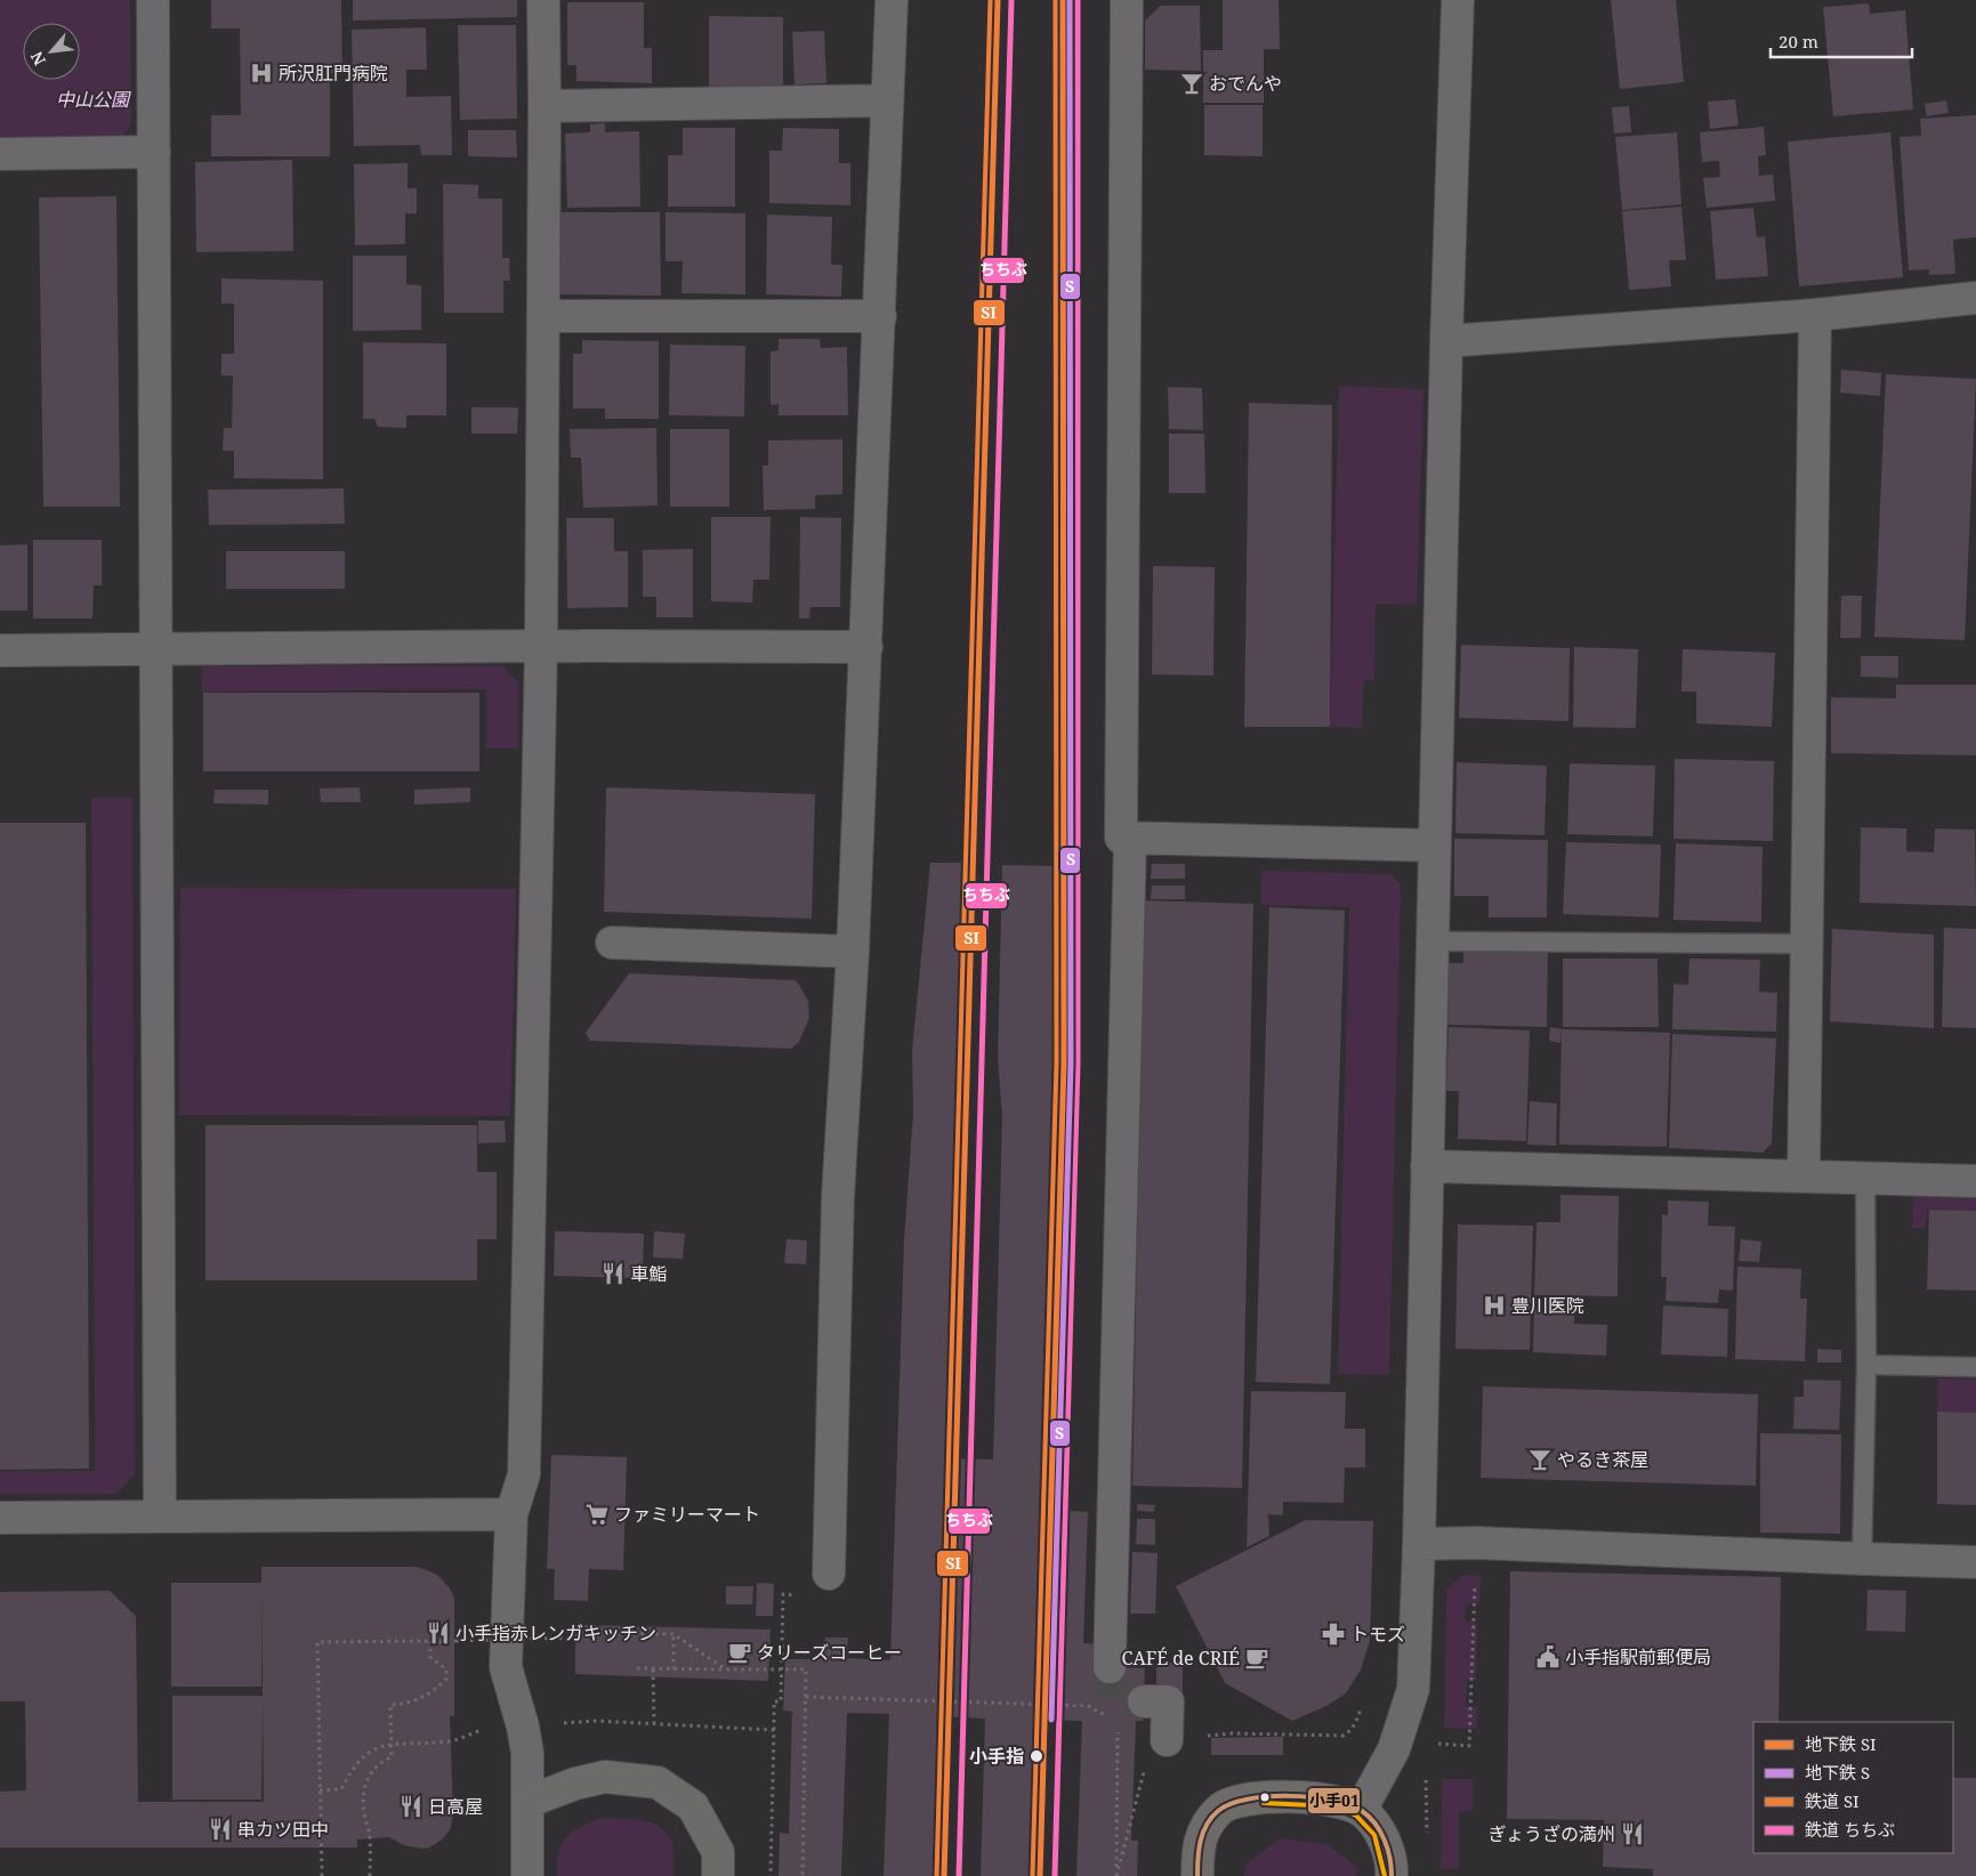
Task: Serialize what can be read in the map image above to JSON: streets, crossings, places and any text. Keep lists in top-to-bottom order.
{
  "parks": ["中山公園"],
  "places": {
    "hospital": ["所沢肛門病院", "豊川医院"],
    "bar": ["おでんや", "やるき茶屋"],
    "restaurant": [
      "車鮨",
      "小手指赤レンガキッチン",
      "日高屋",
      "串カツ田中",
      "ぎょうざの満州"
    ],
    "supermarket": ["ファミリーマート"],
    "pharmacy": ["トモズ"],
    "cafe": ["タリーズコーヒー", "CAFÉ de CRIÉ"],
    "public building": ["小手指駅前郵便局"],
    "other": ["小手指"]
  },
  "lines": [
    "metro line SI",
    "metro line S",
    "rail line SI",
    "rail line ちちぶ",
    "transit line 小手01"
  ],
  "legend": [
    "地下鉄 SI",
    "地下鉄 S",
    "鉄道 SI",
    "鉄道 ちちぶ"
  ],
  "scale_bar": "20 m",
  "north": "bottom left"
}
